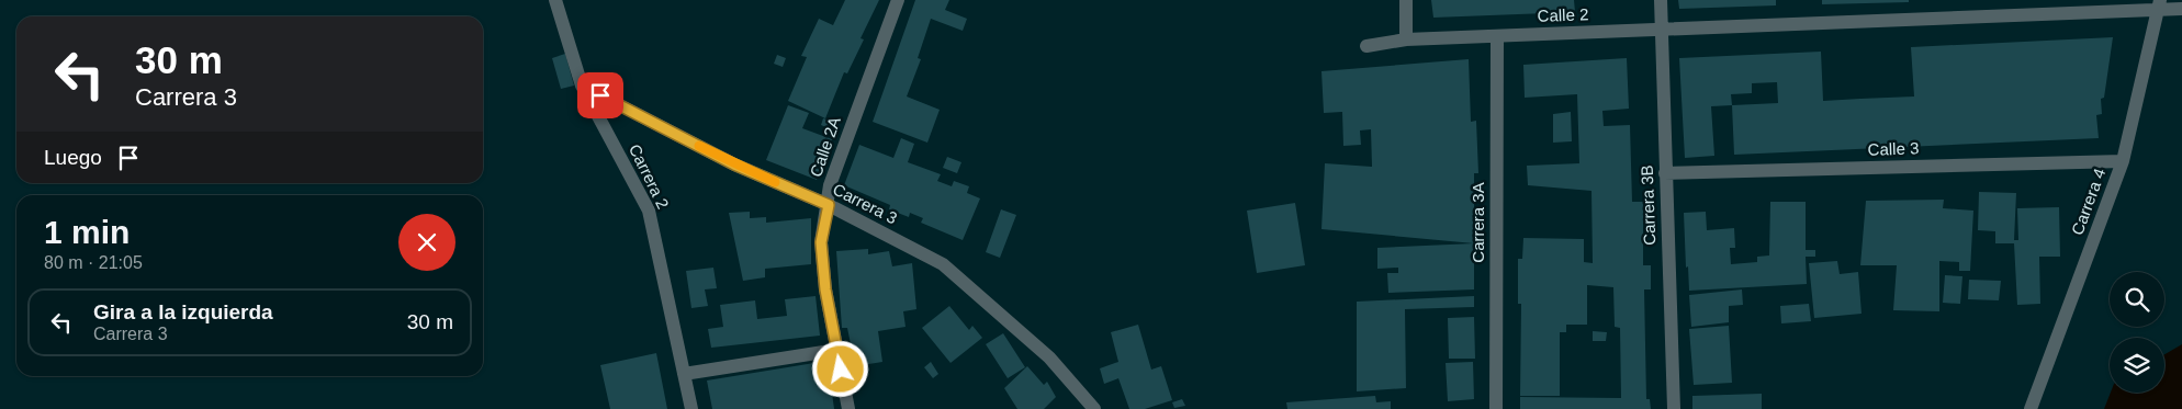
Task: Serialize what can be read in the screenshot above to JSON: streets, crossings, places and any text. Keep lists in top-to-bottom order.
{
  "streets": {
    "street": [
      "Calle 2",
      "Calle 2A",
      "Calle 3",
      "Carrera 2",
      "Carrera 4",
      "Carrera 3",
      "Carrera 3B",
      "Carrera 3A"
    ]
  },
  "crossings": [
    ["Calle 2", "Carrera 4"],
    ["Calle 2", "Carrera 3B"],
    ["Calle 2", "Carrera 3A"],
    ["Calle 2A", "Carrera 3"],
    ["Calle 3", "Carrera 4"],
    ["Calle 3", "Carrera 3B"],
    ["Carrera 2", "Carrera 3"]
  ],
  "page": {
    "turn": ["30 m", "Carrera 3"],
    "then": "Luego",
    "heading": ["1 min", "80 m · 21:05"],
    "list": [
      {
        "name": "Gira a la izquierda",
        "note": "Carrera 3",
        "value": "30 m"
      }
    ]
  }
}
